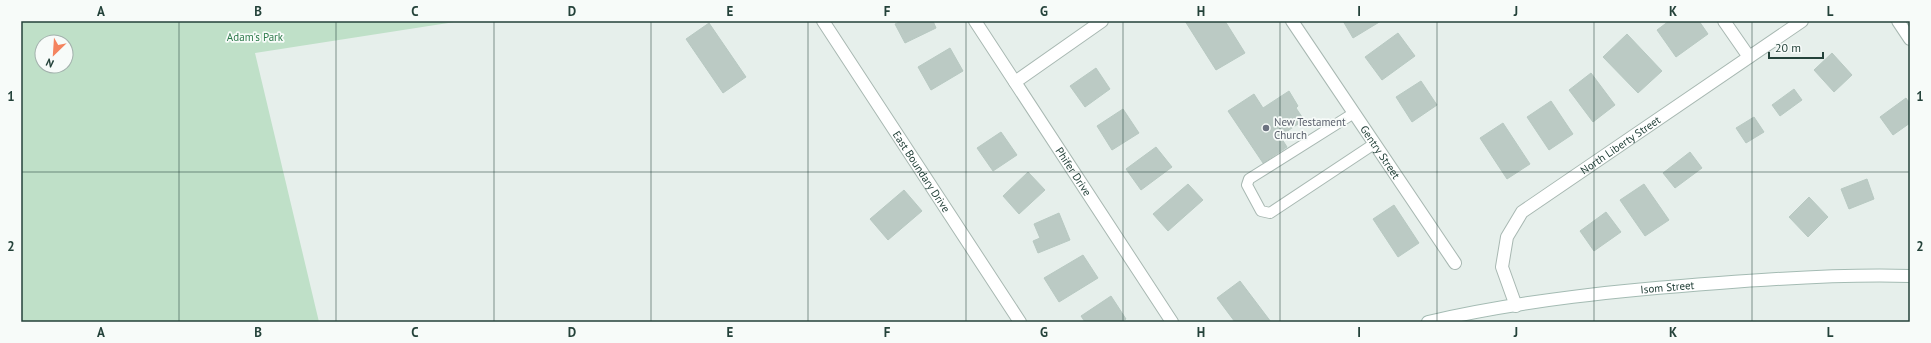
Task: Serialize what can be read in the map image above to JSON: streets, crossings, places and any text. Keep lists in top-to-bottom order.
{
  "streets": {
    "street": [
      "North Liberty Street",
      "Gentry Street",
      "East Boundary Drive",
      "Phifer Drive",
      "Isom Street"
    ]
  },
  "crossings": [
    ["North Liberty Street", "Isom Street"]
  ],
  "parks": ["Adam's Park"],
  "places": ["New Testament Church"],
  "scale_bar": "20 m",
  "north": "bottom left",
  "grid": {
    "columns": [
      "A",
      "B",
      "C",
      "D",
      "E",
      "F",
      "G",
      "H",
      "I",
      "J",
      "K",
      "L"
    ],
    "rows": ["1", "2"]
  }
}
